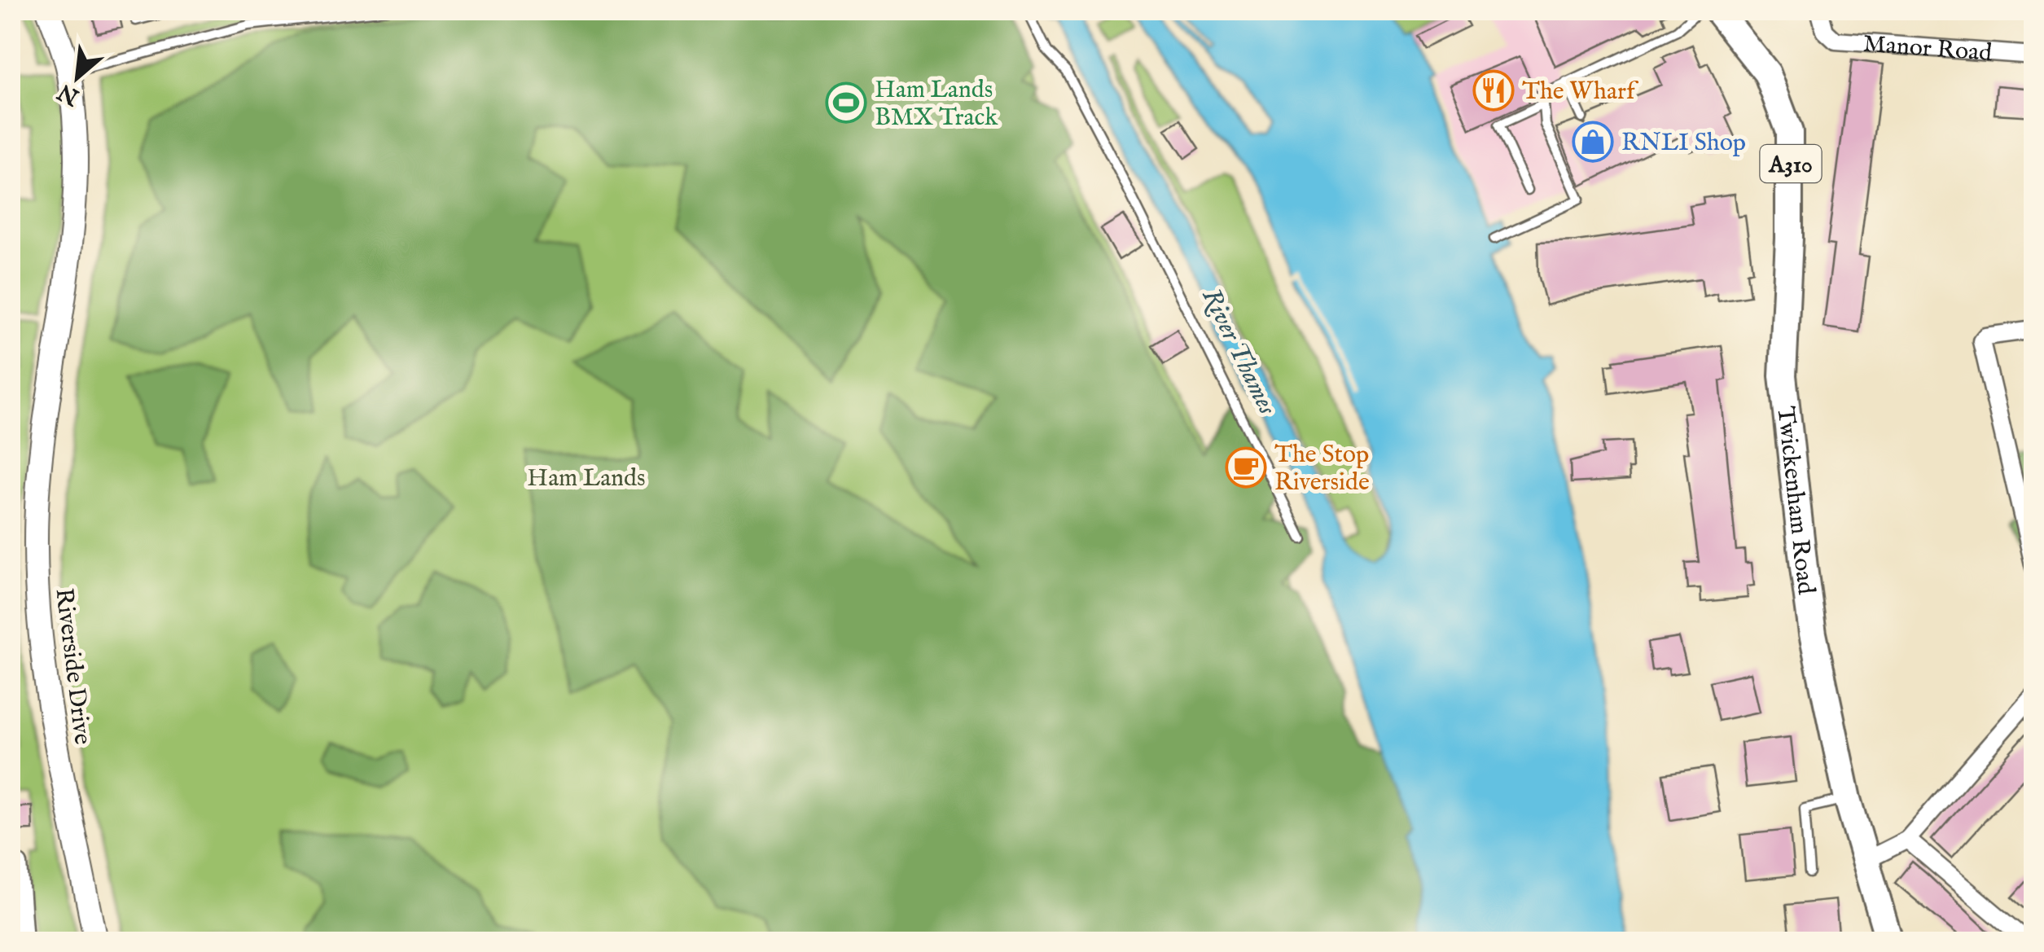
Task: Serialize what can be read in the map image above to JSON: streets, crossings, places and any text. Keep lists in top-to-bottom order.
{
  "streets": {
    "main road": ["A310", "Twickenham Road"],
    "street": ["Manor Road", "Riverside Drive"]
  },
  "water": ["River Thames"],
  "parks": ["Ham Lands"],
  "places": {
    "restaurant": ["The Wharf"],
    "sports": ["Ham Lands BMX Track"],
    "shop": ["RNLI Shop"],
    "cafe": ["The Stop Riverside"]
  },
  "north": "bottom left"
}
